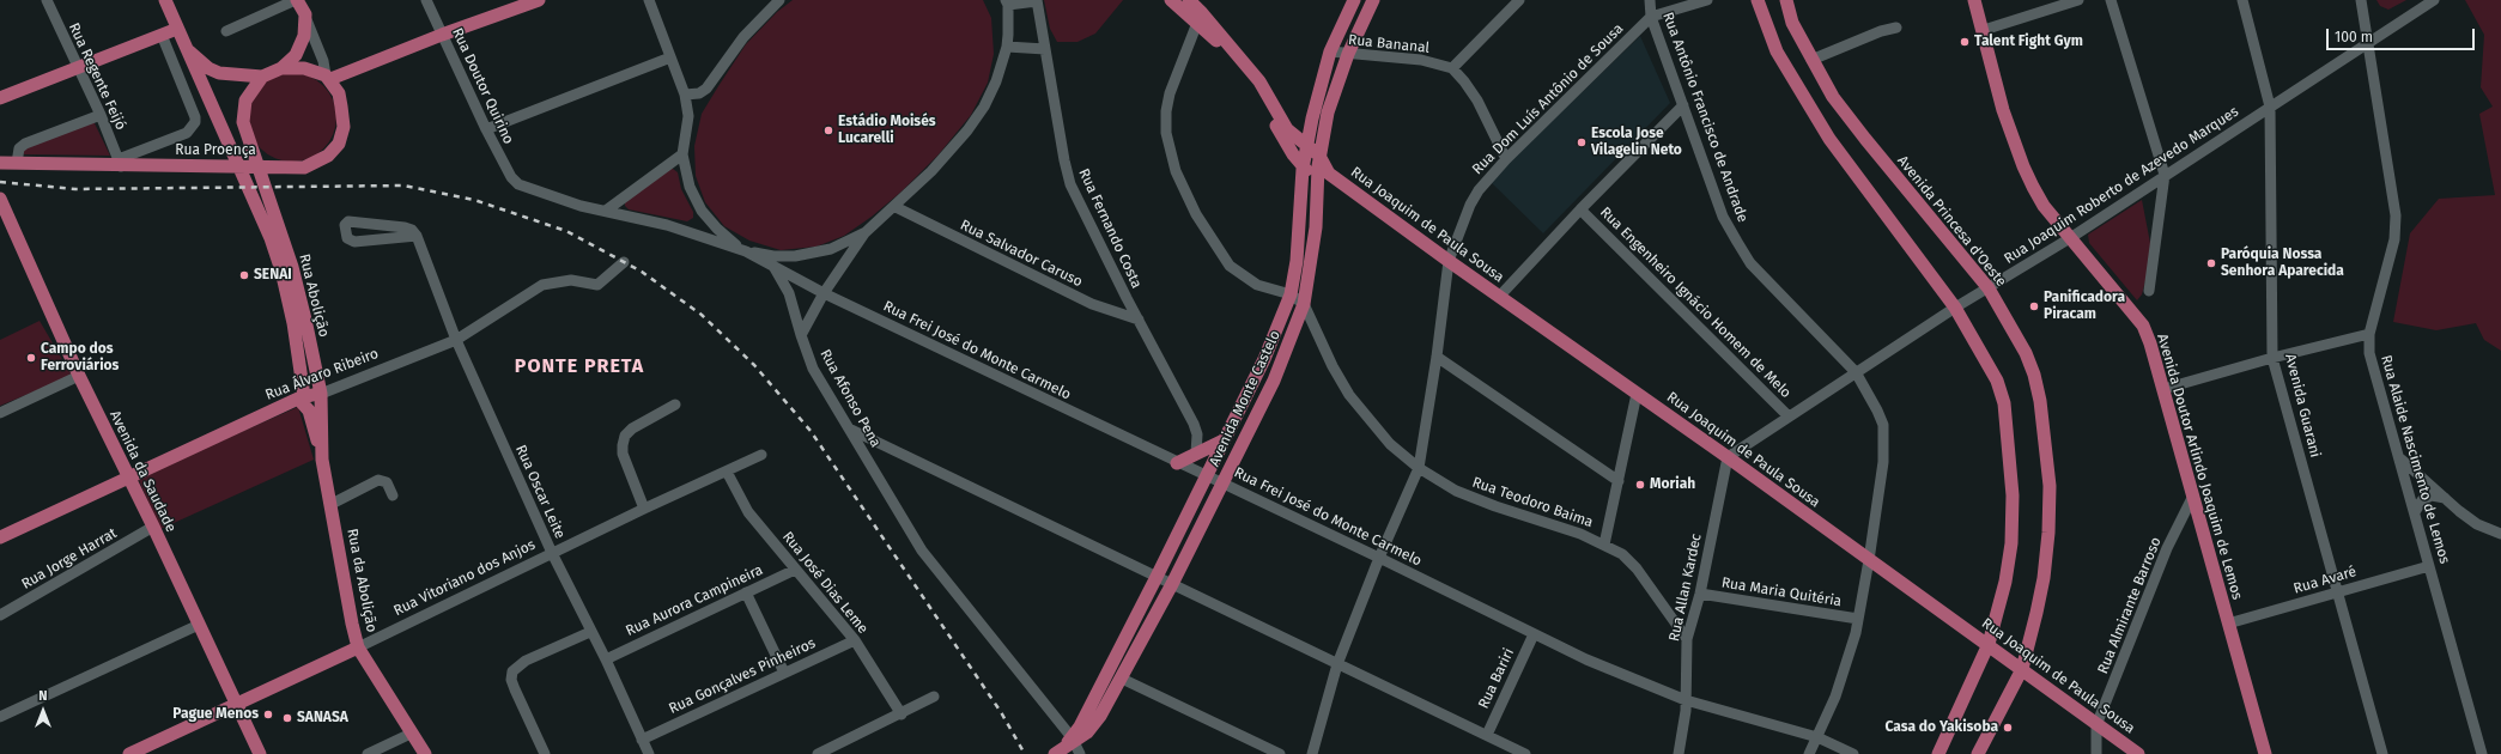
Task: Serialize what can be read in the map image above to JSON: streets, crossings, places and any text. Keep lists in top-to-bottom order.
{
  "streets": {
    "main road": [
      "Rua Proença",
      "Avenida Princesa d'Oeste",
      "Rua Joaquim de Paula Sousa",
      "Rua Abolição",
      "Rua Álvaro Ribeiro",
      "Avenida Monte Castelo",
      "Avenida Doutor Arlindo Joaquim de Lemos",
      "Avenida da Saudade",
      "Rua Vitoriano dos Anjos",
      "Rua da Abolição"
    ],
    "street": [
      "Rua Bananal",
      "Rua Regente Feijó",
      "Rua Doutor Quirino",
      "Rua Dom Luís Antônio de Sousa",
      "Rua Antônio Francisco de Andrade",
      "Rua Joaquim Roberto de Azevedo Marques",
      "Rua Fernando Costa",
      "Rua Salvador Caruso",
      "Rua Engenheiro Ignácio Homem de Melo",
      "Rua Frei José do Monte Carmelo",
      "Rua Afonso Pena",
      "Avenida Guarani",
      "Rua Alaide Nascimento de Lemos",
      "Rua Oscar Leite",
      "Rua Teodoro Baima",
      "Rua Jorge Harrat",
      "Rua Avaré",
      "Rua José Dias Leme",
      "Rua Allan Kardec",
      "Rua Maria Quitéria",
      "Rua Aurora Campineira",
      "Rua Almirante Barroso",
      "Rua Gonçalves Pinheiros",
      "Rua Bariri"
    ]
  },
  "crossings": [
    ["Rua Bananal", "Avenida Monte Castelo"],
    ["Rua Regente Feijó", "Rua Proença"],
    ["Rua Dom Luís Antônio de Sousa", "Rua Antônio Francisco de Andrade"],
    ["Rua Dom Luís Antônio de Sousa", "Rua Joaquim de Paula Sousa"],
    ["Rua Dom Luís Antônio de Sousa", "Rua Frei José do Monte Carmelo"],
    ["Rua Dom Luís Antônio de Sousa", "Rua Teodoro Baima"],
    ["Rua Antônio Francisco de Andrade", "Rua Joaquim Roberto de Azevedo Marques"],
    ["Rua Antônio Francisco de Andrade", "Rua Joaquim de Paula Sousa"],
    ["Rua Antônio Francisco de Andrade", "Rua Frei José do Monte Carmelo"],
    ["Rua Antônio Francisco de Andrade", "Rua Maria Quitéria"],
    ["Rua Joaquim Roberto de Azevedo Marques", "Avenida Princesa d'Oeste"],
    ["Rua Joaquim Roberto de Azevedo Marques", "Rua Joaquim de Paula Sousa"],
    ["Rua Joaquim Roberto de Azevedo Marques", "Rua Engenheiro Ignácio Homem de Melo"],
    ["Rua Joaquim Roberto de Azevedo Marques", "Avenida Guarani"],
    ["Rua Joaquim Roberto de Azevedo Marques", "Rua Alaide Nascimento de Lemos"],
    ["Rua Joaquim Roberto de Azevedo Marques", "Avenida Doutor Arlindo Joaquim de Lemos"],
    ["Rua Joaquim Roberto de Azevedo Marques", "Rua Allan Kardec"],
    ["Avenida Princesa d'Oeste", "Rua Joaquim de Paula Sousa"],
    ["Rua Joaquim de Paula Sousa", "Avenida Monte Castelo"],
    ["Rua Joaquim de Paula Sousa", "Rua Allan Kardec"],
    ["Rua Joaquim de Paula Sousa", "Rua Almirante Barroso"],
    ["Rua Fernando Costa", "Rua Salvador Caruso"],
    ["Rua Abolição", "Rua Álvaro Ribeiro"],
    ["Rua Abolição", "Rua da Abolição"],
    ["Rua Frei José do Monte Carmelo", "Rua Afonso Pena"],
    ["Rua Frei José do Monte Carmelo", "Avenida Monte Castelo"],
    ["Rua Frei José do Monte Carmelo", "Rua Allan Kardec"],
    ["Rua Frei José do Monte Carmelo", "Rua Bariri"],
    ["Rua Álvaro Ribeiro", "Avenida da Saudade"],
    ["Rua Álvaro Ribeiro", "Rua Oscar Leite"],
    ["Rua Álvaro Ribeiro", "Rua da Abolição"],
    ["Rua Afonso Pena", "Avenida Monte Castelo"],
    ["Avenida Monte Castelo", "Rua Teodoro Baima"],
    ["Avenida Guarani", "Rua Avaré"],
    ["Rua Alaide Nascimento de Lemos", "Rua Avaré"],
    ["Avenida Doutor Arlindo Joaquim de Lemos", "Rua Avaré"],
    ["Avenida Doutor Arlindo Joaquim de Lemos", "Rua Almirante Barroso"],
    ["Avenida da Saudade", "Rua Jorge Harrat"],
    ["Avenida da Saudade", "Rua Vitoriano dos Anjos"],
    ["Rua Oscar Leite", "Rua Vitoriano dos Anjos"],
    ["Rua Oscar Leite", "Rua Aurora Campineira"],
    ["Rua Oscar Leite", "Rua Gonçalves Pinheiros"],
    ["Rua Teodoro Baima", "Rua Allan Kardec"],
    ["Rua Vitoriano dos Anjos", "Rua da Abolição"],
    ["Rua Vitoriano dos Anjos", "Rua José Dias Leme"],
    ["Rua José Dias Leme", "Rua Aurora Campineira"],
    ["Rua José Dias Leme", "Rua Gonçalves Pinheiros"],
    ["Rua Allan Kardec", "Rua Maria Quitéria"]
  ],
  "districts": ["PONTE PRETA"],
  "places": [
    "Talent Fight Gym",
    "Estádio Moisés Lucarelli",
    "Escola Jose Vilagelin Neto",
    "Paróquia Nossa Senhora Aparecida",
    "SENAI",
    "Panificadora Piracam",
    "Campo dos Ferroviários",
    "Moriah",
    "Pague Menos",
    "SANASA",
    "Casa do Yakisoba"
  ],
  "scale_bar": "100 m",
  "north": "top"
}
